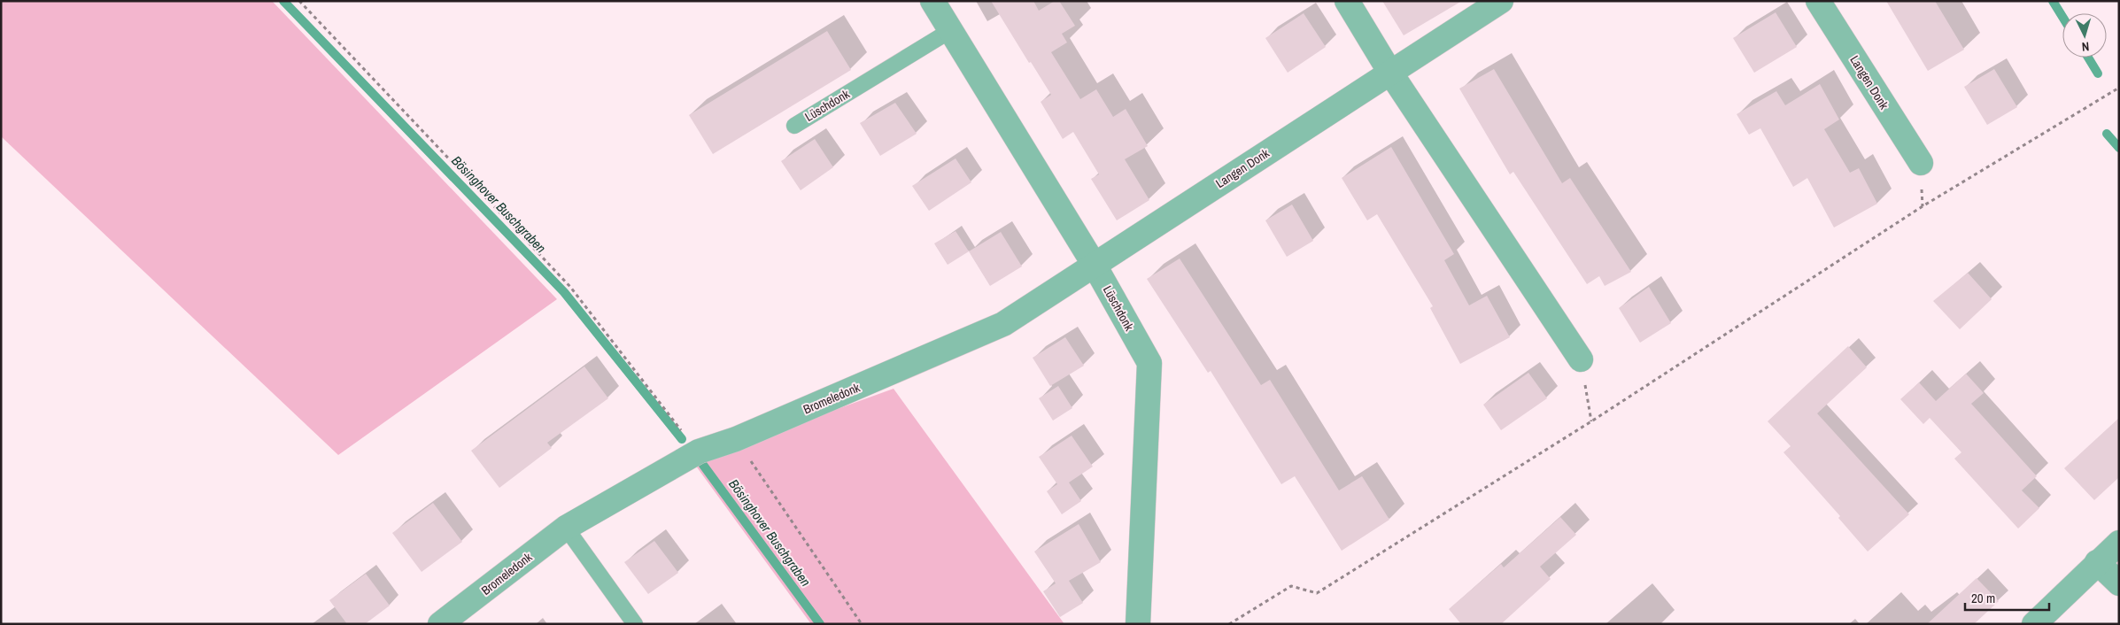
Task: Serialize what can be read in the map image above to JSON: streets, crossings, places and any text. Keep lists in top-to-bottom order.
{
  "streets": {
    "street": ["Langen Donk", "Lüschdonk", "Bromeledonk"]
  },
  "crossings": [
    ["Langen Donk", "Lüschdonk"],
    ["Langen Donk", "Bromeledonk"],
    ["Lüschdonk", "Bromeledonk"]
  ],
  "water": ["Bösinghover Buschgraben"],
  "scale_bar": "20 m",
  "north": "bottom"
}
